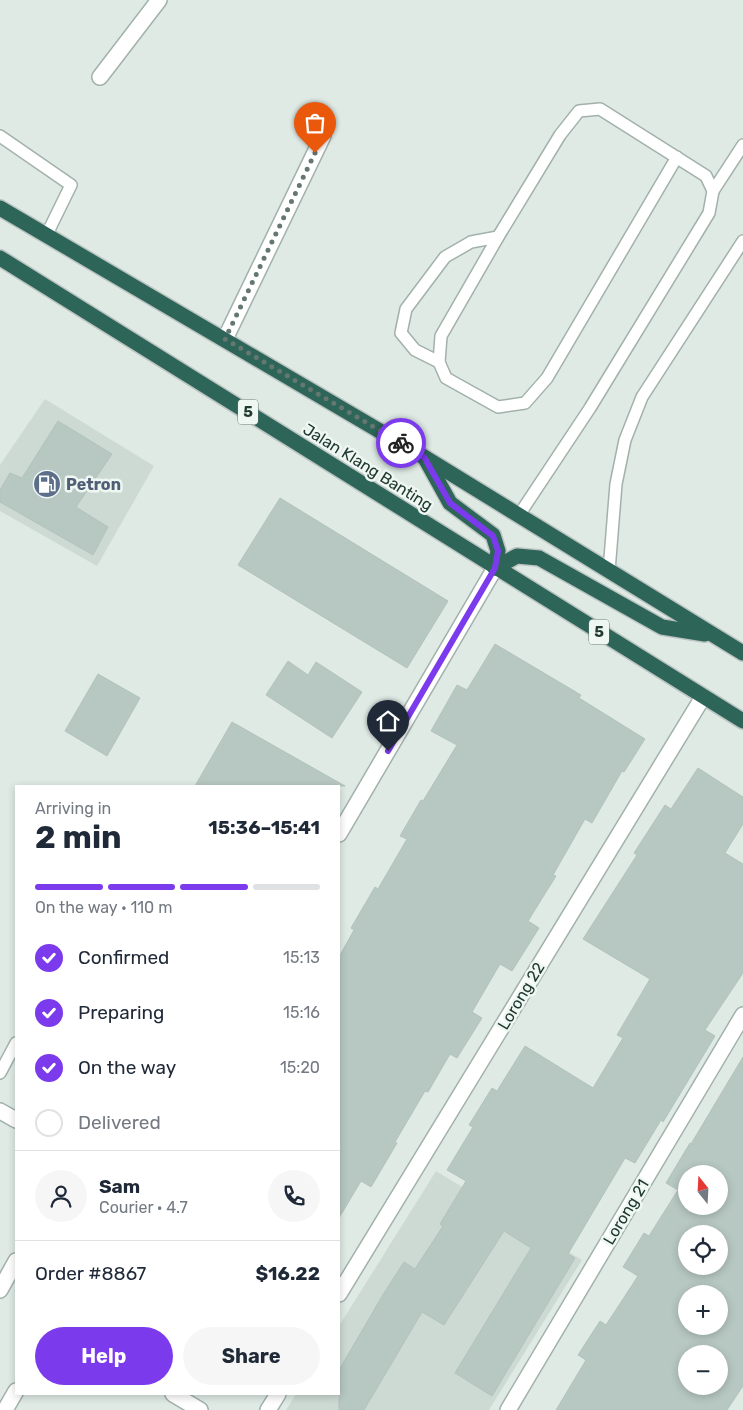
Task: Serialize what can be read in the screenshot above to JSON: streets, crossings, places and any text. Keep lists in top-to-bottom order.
{
  "streets": {
    "highway": ["5", "Jalan Klang Banting"],
    "street": ["Lorong 22", "Lorong 21"]
  },
  "crossings": [
    ["Jalan Klang Banting", "Lorong 22"]
  ],
  "places": {
    "fuel station": ["Petron"]
  },
  "north": "top",
  "page": {
    "heading": ["2 min", "Arriving in", "15:36–15:41"],
    "panel": [
      "Sam",
      "Courier · 4.7",
      "Order #8867",
      "$16.22"
    ],
    "bar": "On the way · 110 m",
    "list": [
      ["Confirmed", "15:13"],
      ["Preparing", "15:16"],
      ["On the way", "15:20"],
      "Delivered"
    ],
    "map_buttons": ["+", "−"],
    "buttons": ["Help", "Share"]
  }
}
